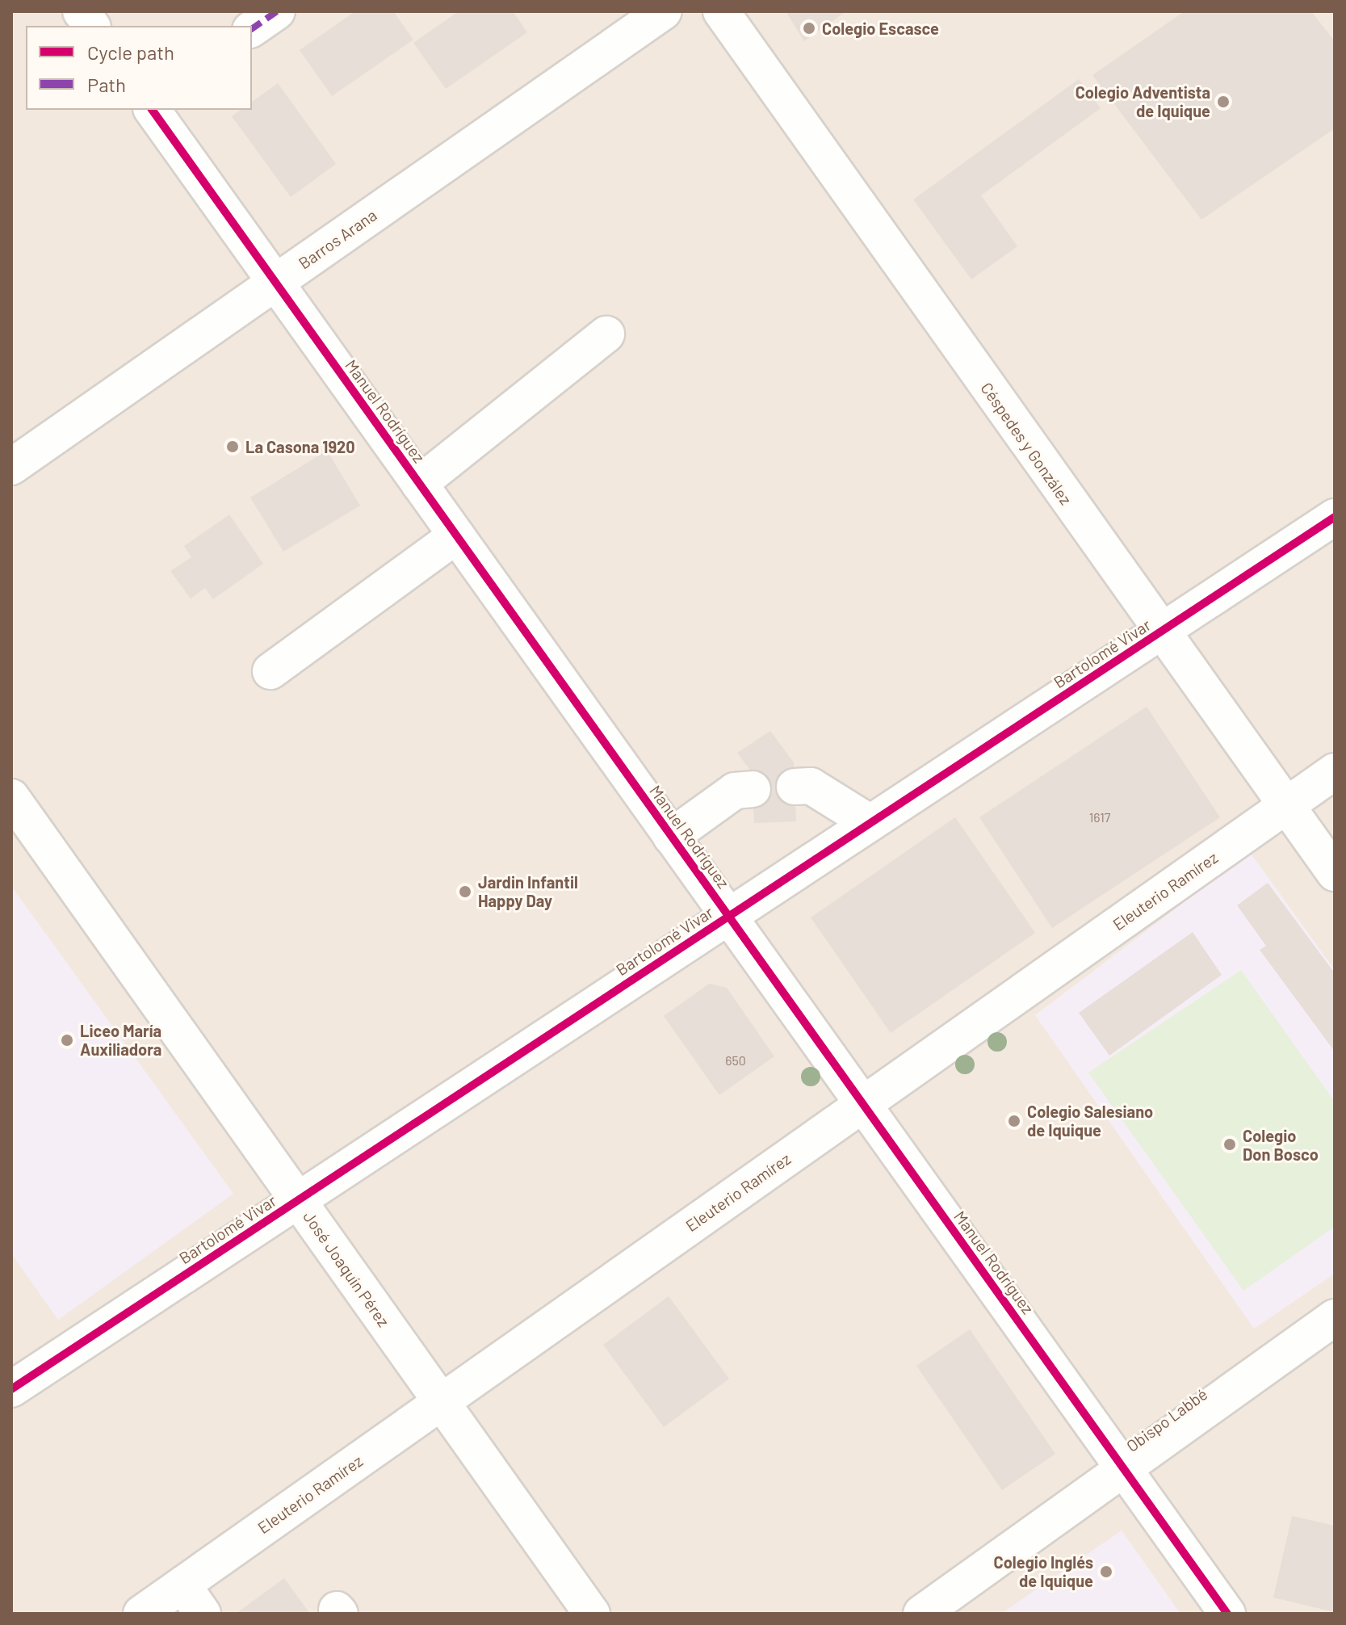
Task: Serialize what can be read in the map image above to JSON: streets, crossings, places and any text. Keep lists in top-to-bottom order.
{
  "streets": {
    "street": [
      "Barros Arana",
      "Manuel Rodríguez",
      "Céspedes y González",
      "Bartolomé Vivar",
      "Eleuterio Ramírez",
      "José Joaquín Pérez",
      "Obispo Labbé"
    ]
  },
  "crossings": [
    ["Barros Arana", "Manuel Rodríguez"],
    ["Manuel Rodríguez", "Bartolomé Vivar"],
    ["Manuel Rodríguez", "Eleuterio Ramírez"],
    ["Manuel Rodríguez", "Obispo Labbé"],
    ["Céspedes y González", "Bartolomé Vivar"],
    ["Céspedes y González", "Eleuterio Ramírez"],
    ["Bartolomé Vivar", "José Joaquín Pérez"],
    ["Eleuterio Ramírez", "José Joaquín Pérez"]
  ],
  "places": [
    "Colegio Escasce",
    "Colegio Adventista de Iquique",
    "La Casona 1920",
    "Jardin Infantil Happy Day",
    "Liceo María Auxiliadora",
    "Colegio Salesiano de Iquique",
    "Colegio Don Bosco",
    "Colegio Inglés de Iquique"
  ],
  "house_numbers": ["1617", "650"],
  "legend": ["Cycle path", "Path"]
}
